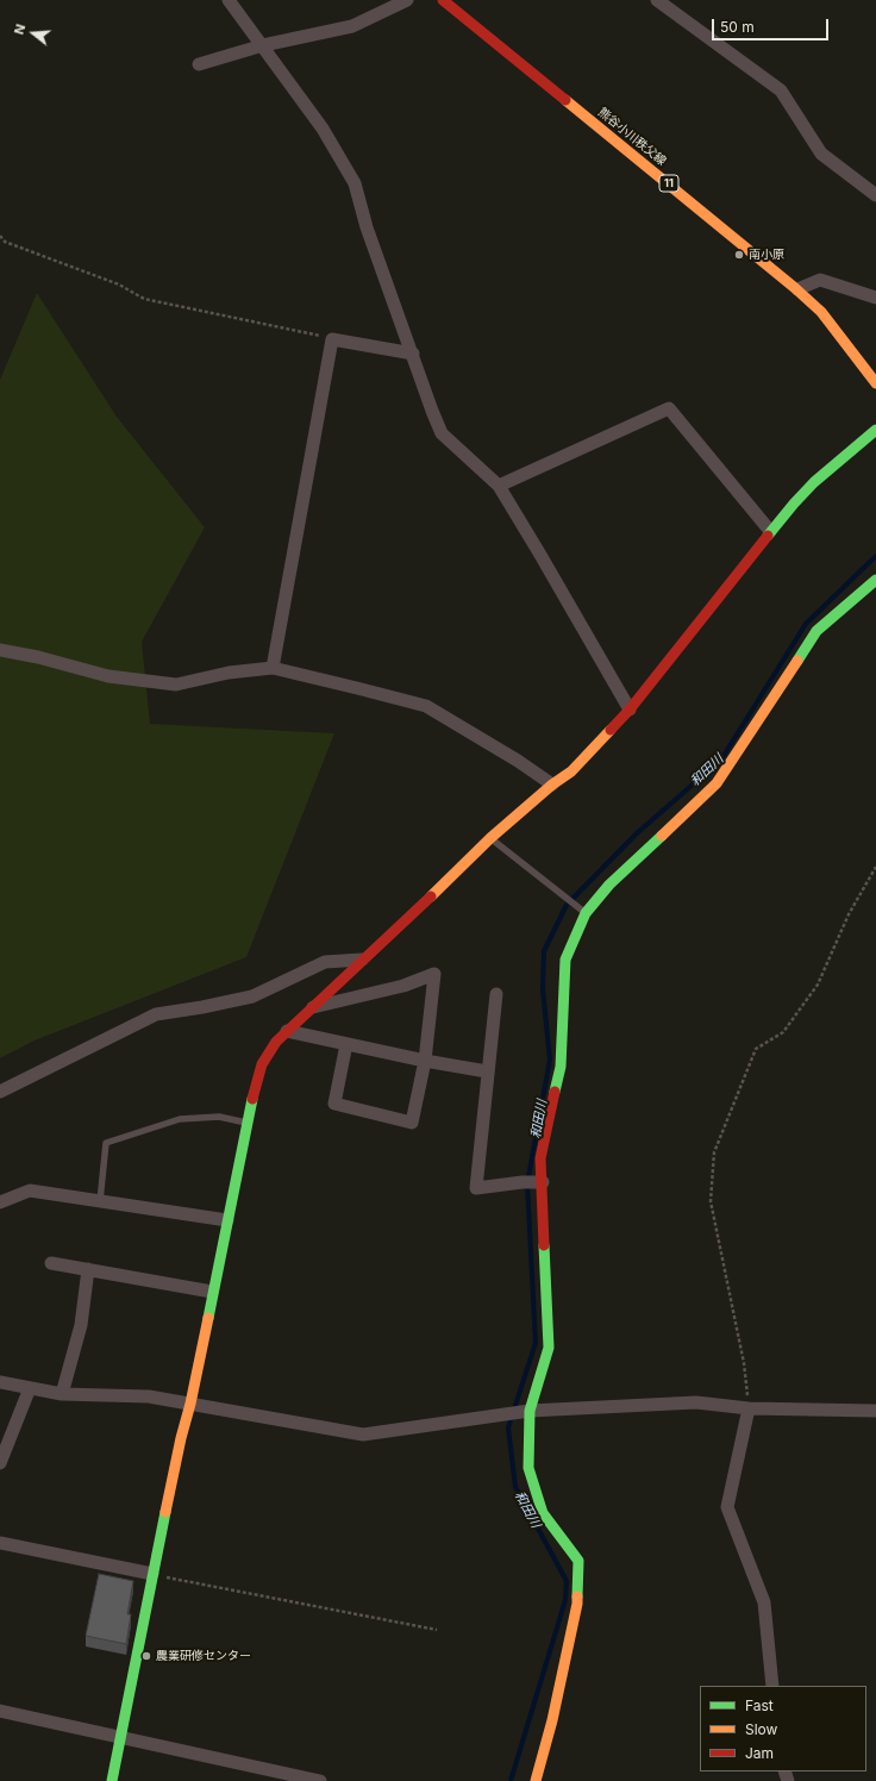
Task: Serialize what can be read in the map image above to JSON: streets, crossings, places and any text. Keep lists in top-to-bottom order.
{
  "streets": {
    "street": ["熊谷小川秩父線", "11"]
  },
  "water": ["和田川"],
  "places": ["南小原", "農業研修センター"],
  "legend": ["Fast", "Slow", "Jam"],
  "scale_bar": "50 m",
  "north": "left"
}
